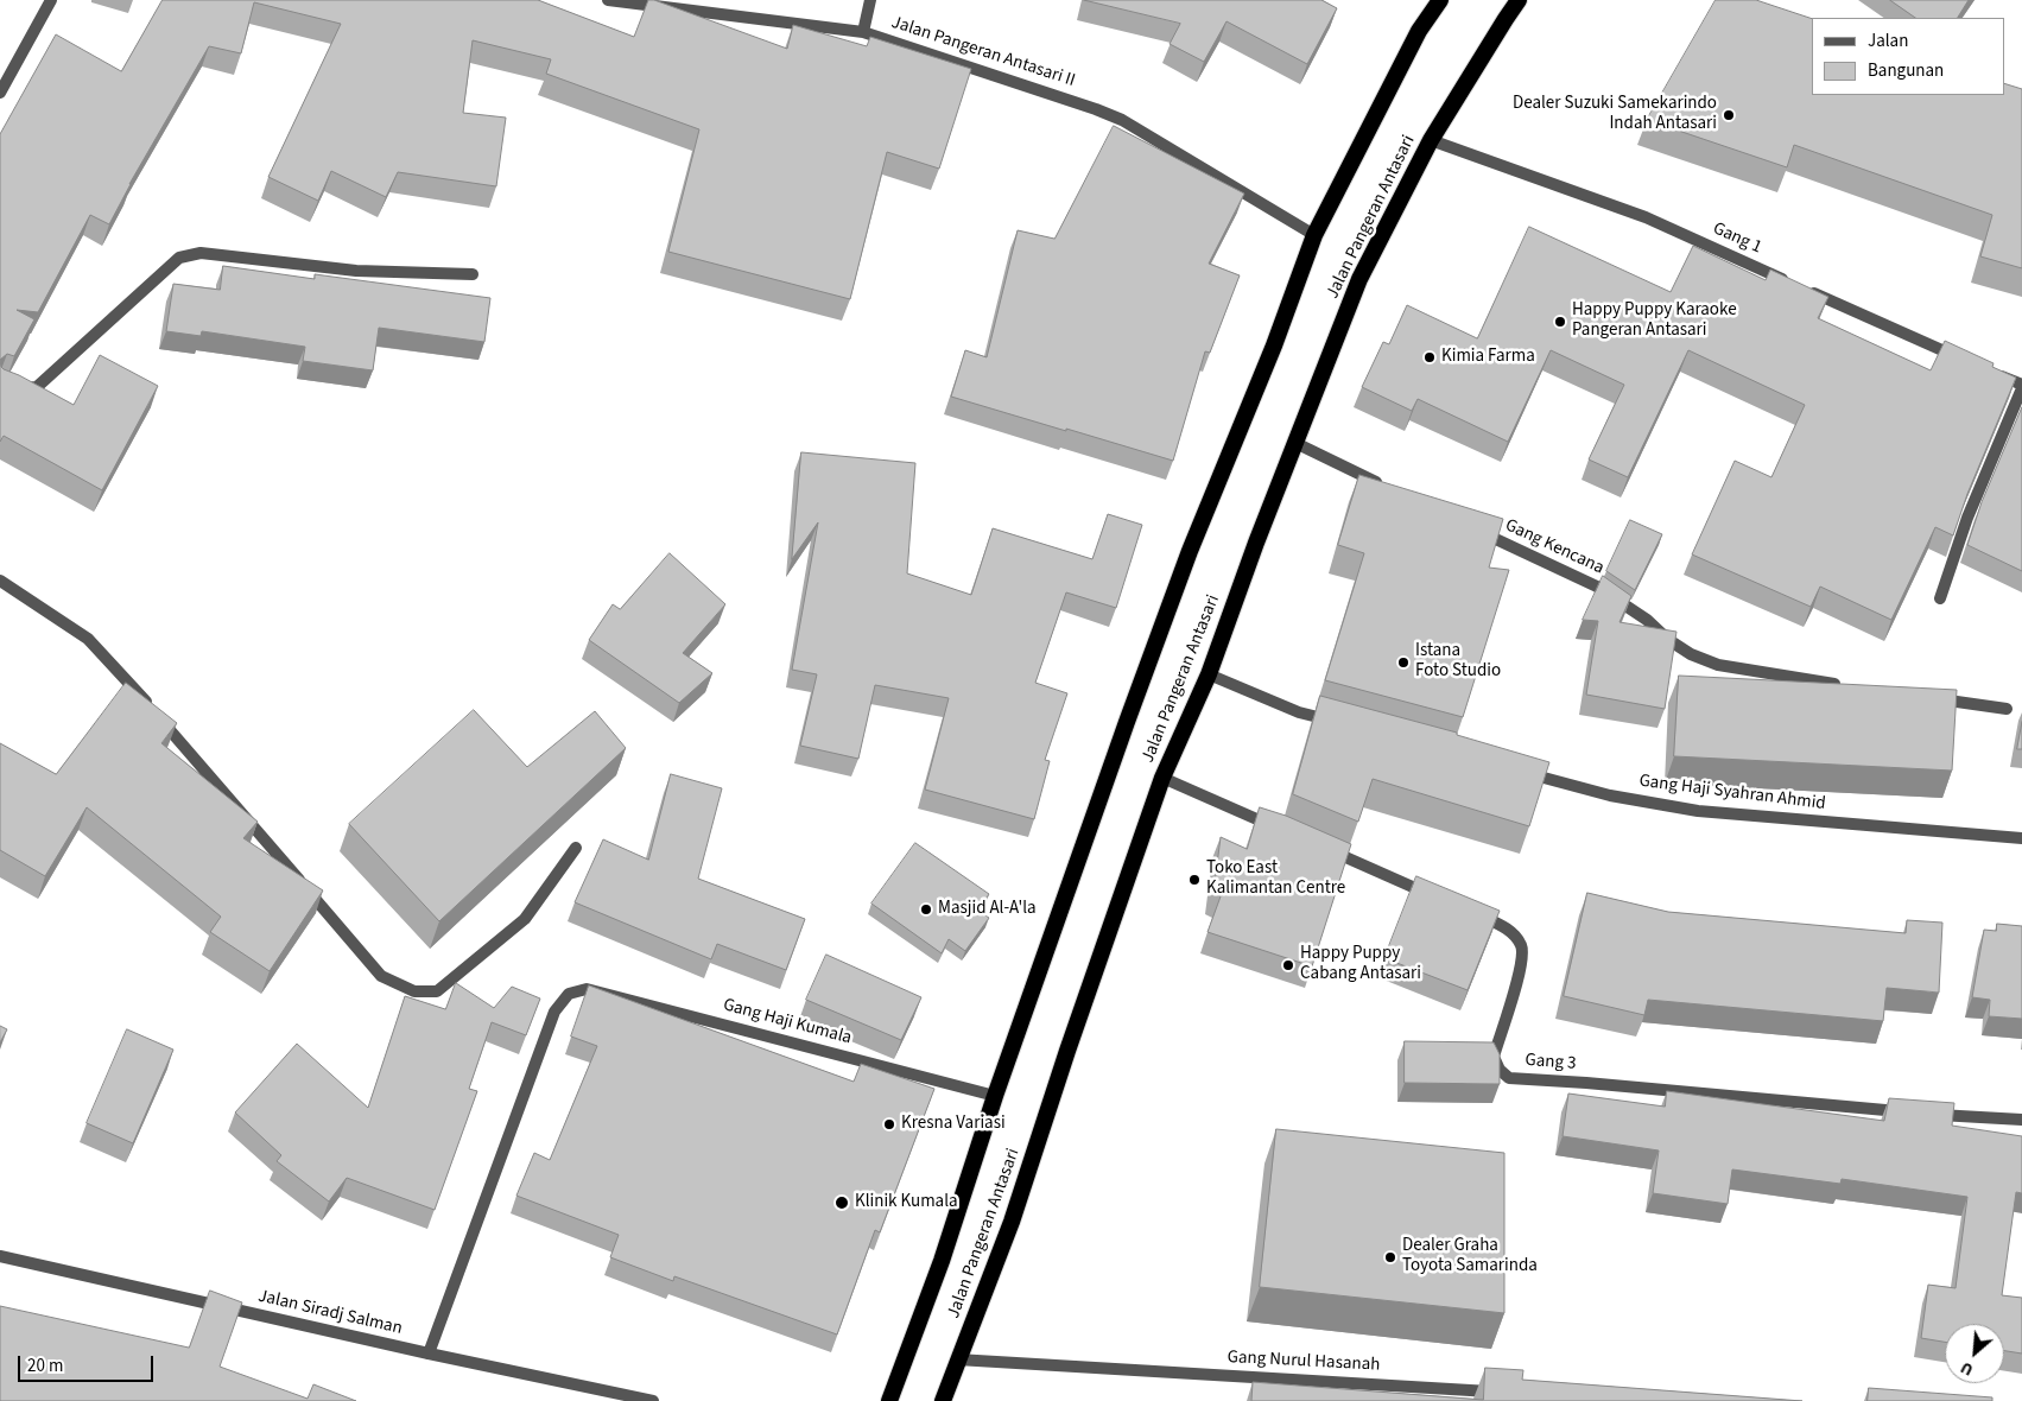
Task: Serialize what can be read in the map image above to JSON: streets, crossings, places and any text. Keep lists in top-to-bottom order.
{
  "streets": {
    "highway": ["Jalan Pangeran Antasari"],
    "street": [
      "Jalan Pangeran Antasari II",
      "Gang 1",
      "Gang Kencana",
      "Gang Haji Syahran Ahmid",
      "Gang Haji Kumala",
      "Gang 3",
      "Jalan Siradj Salman",
      "Gang Nurul Hasanah"
    ]
  },
  "crossings": [
    ["Jalan Pangeran Antasari II", "Jalan Pangeran Antasari"],
    ["Jalan Pangeran Antasari", "Gang 1"],
    ["Jalan Pangeran Antasari", "Gang Haji Kumala"],
    ["Jalan Pangeran Antasari", "Gang Nurul Hasanah"],
    ["Gang Haji Kumala", "Jalan Siradj Salman"]
  ],
  "places": [
    "Dealer Suzuki Samekarindo Indah Antasari",
    "Happy Puppy Karaoke Pangeran Antasari",
    "Kimia Farma",
    "Istana Foto Studio",
    "Toko East Kalimantan Centre",
    "Masjid Al-A'la",
    "Happy Puppy Cabang Antasari",
    "Kresna Variasi",
    "Klinik Kumala",
    "Dealer Graha Toyota Samarinda"
  ],
  "legend": ["Jalan", "Bangunan"],
  "scale_bar": "20 m",
  "north": "bottom left"
}
